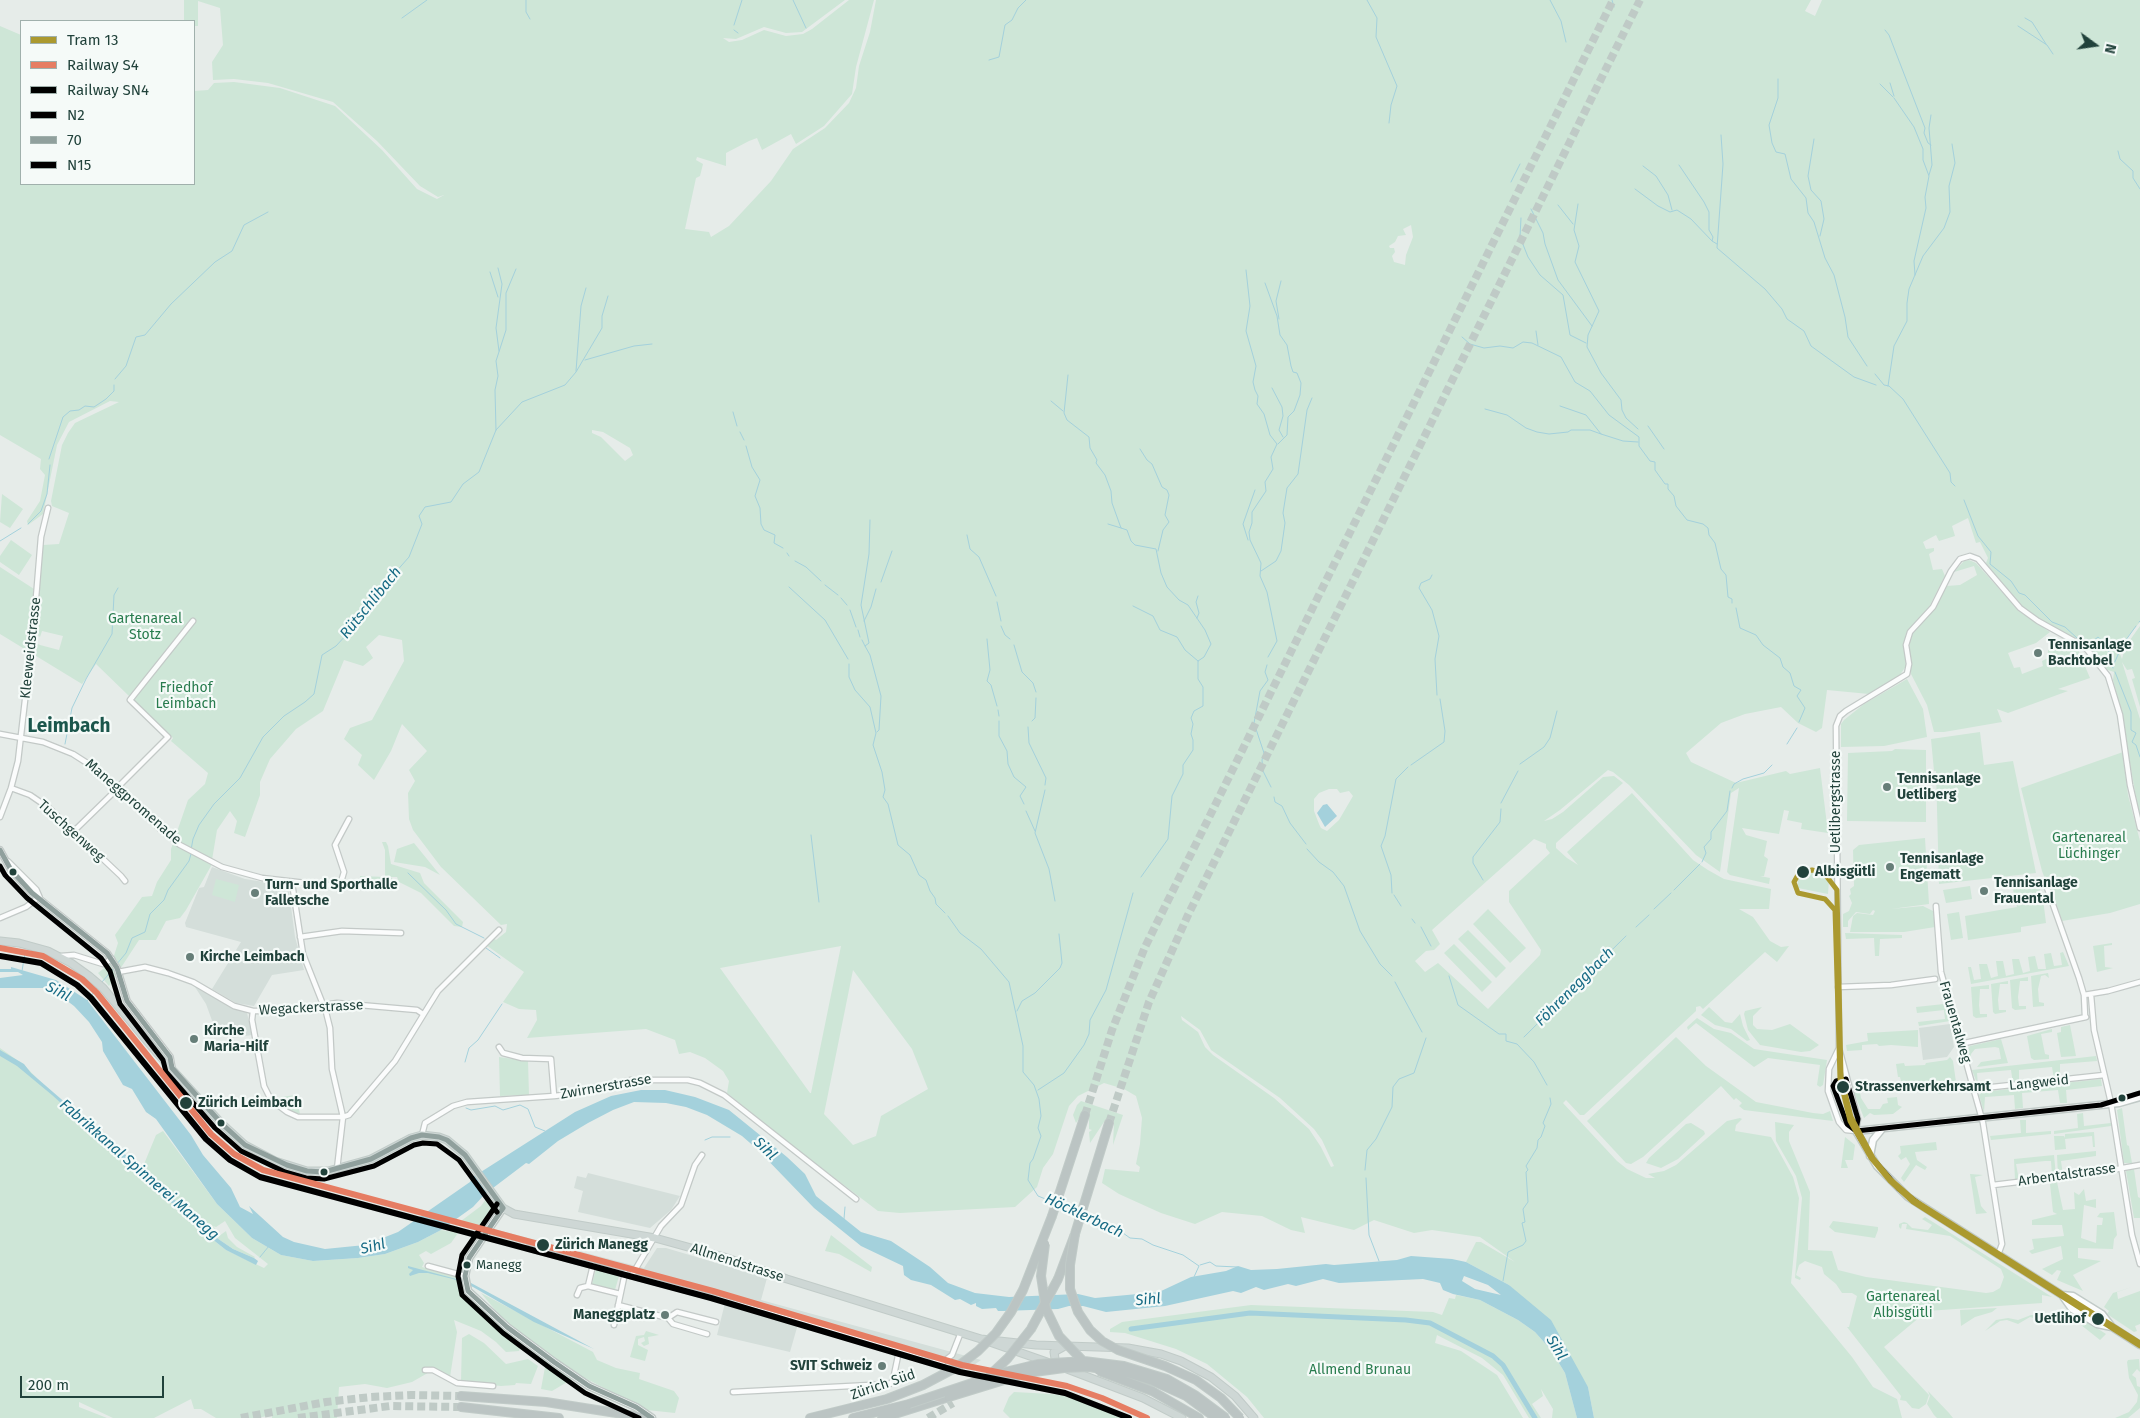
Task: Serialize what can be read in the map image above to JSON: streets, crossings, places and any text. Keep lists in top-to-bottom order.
{
  "streets": {
    "highway": ["Zürich Süd"],
    "main road": ["Uetlibergstrasse", "Allmendstrasse"],
    "street": [
      "Kleeweidstrasse",
      "Maneggpromenade",
      "Tuschgenweg",
      "Wegackerstrasse",
      "Frauentalweg",
      "Langweid",
      "Zwirnerstrasse",
      "Arbentalstrasse"
    ]
  },
  "crossings": [
    ["Kleeweidstrasse", "Maneggpromenade"],
    ["Kleeweidstrasse", "Tuschgenweg"],
    ["Uetlibergstrasse", "Frauentalweg"],
    ["Frauentalweg", "Langweid"],
    ["Frauentalweg", "Arbentalstrasse"],
    ["Zwirnerstrasse", "Allmendstrasse"]
  ],
  "districts": ["Leimbach"],
  "water": [
    "Rütschlibach",
    "Föhreneggbach",
    "Sihl",
    "Fabrikkanal Spinnerei Manegg",
    "Höcklerbach"
  ],
  "parks": [
    "Gartenareal Stotz",
    "Friedhof Leimbach",
    "Gartenareal Lüchinger",
    "Gartenareal Albisgütli",
    "Allmend Brunau"
  ],
  "places": [
    "Tennisanlage Bachtobel",
    "Tennisanlage Uetliberg",
    "Tennisanlage Engematt",
    "Albisgütli",
    "Tennisanlage Frauental",
    "Turn- und Sporthalle Falletsche",
    "Kirche Leimbach",
    "Kirche Maria-Hilf",
    "Strassenverkehrsamt",
    "Zürich Leimbach",
    "Zürich Manegg",
    "Manegg",
    "Maneggplatz",
    "Uetlihof",
    "SVIT Schweiz"
  ],
  "lines": [
    "transit line 70",
    "transit line N15",
    "tram line 13",
    "rail line S4",
    "rail line SN4",
    "transit line N2"
  ],
  "legend": [
    "Tram 13",
    "Railway S4",
    "Railway SN4",
    "N2",
    "70",
    "N15"
  ],
  "scale_bar": "200 m",
  "north": "right"
}
